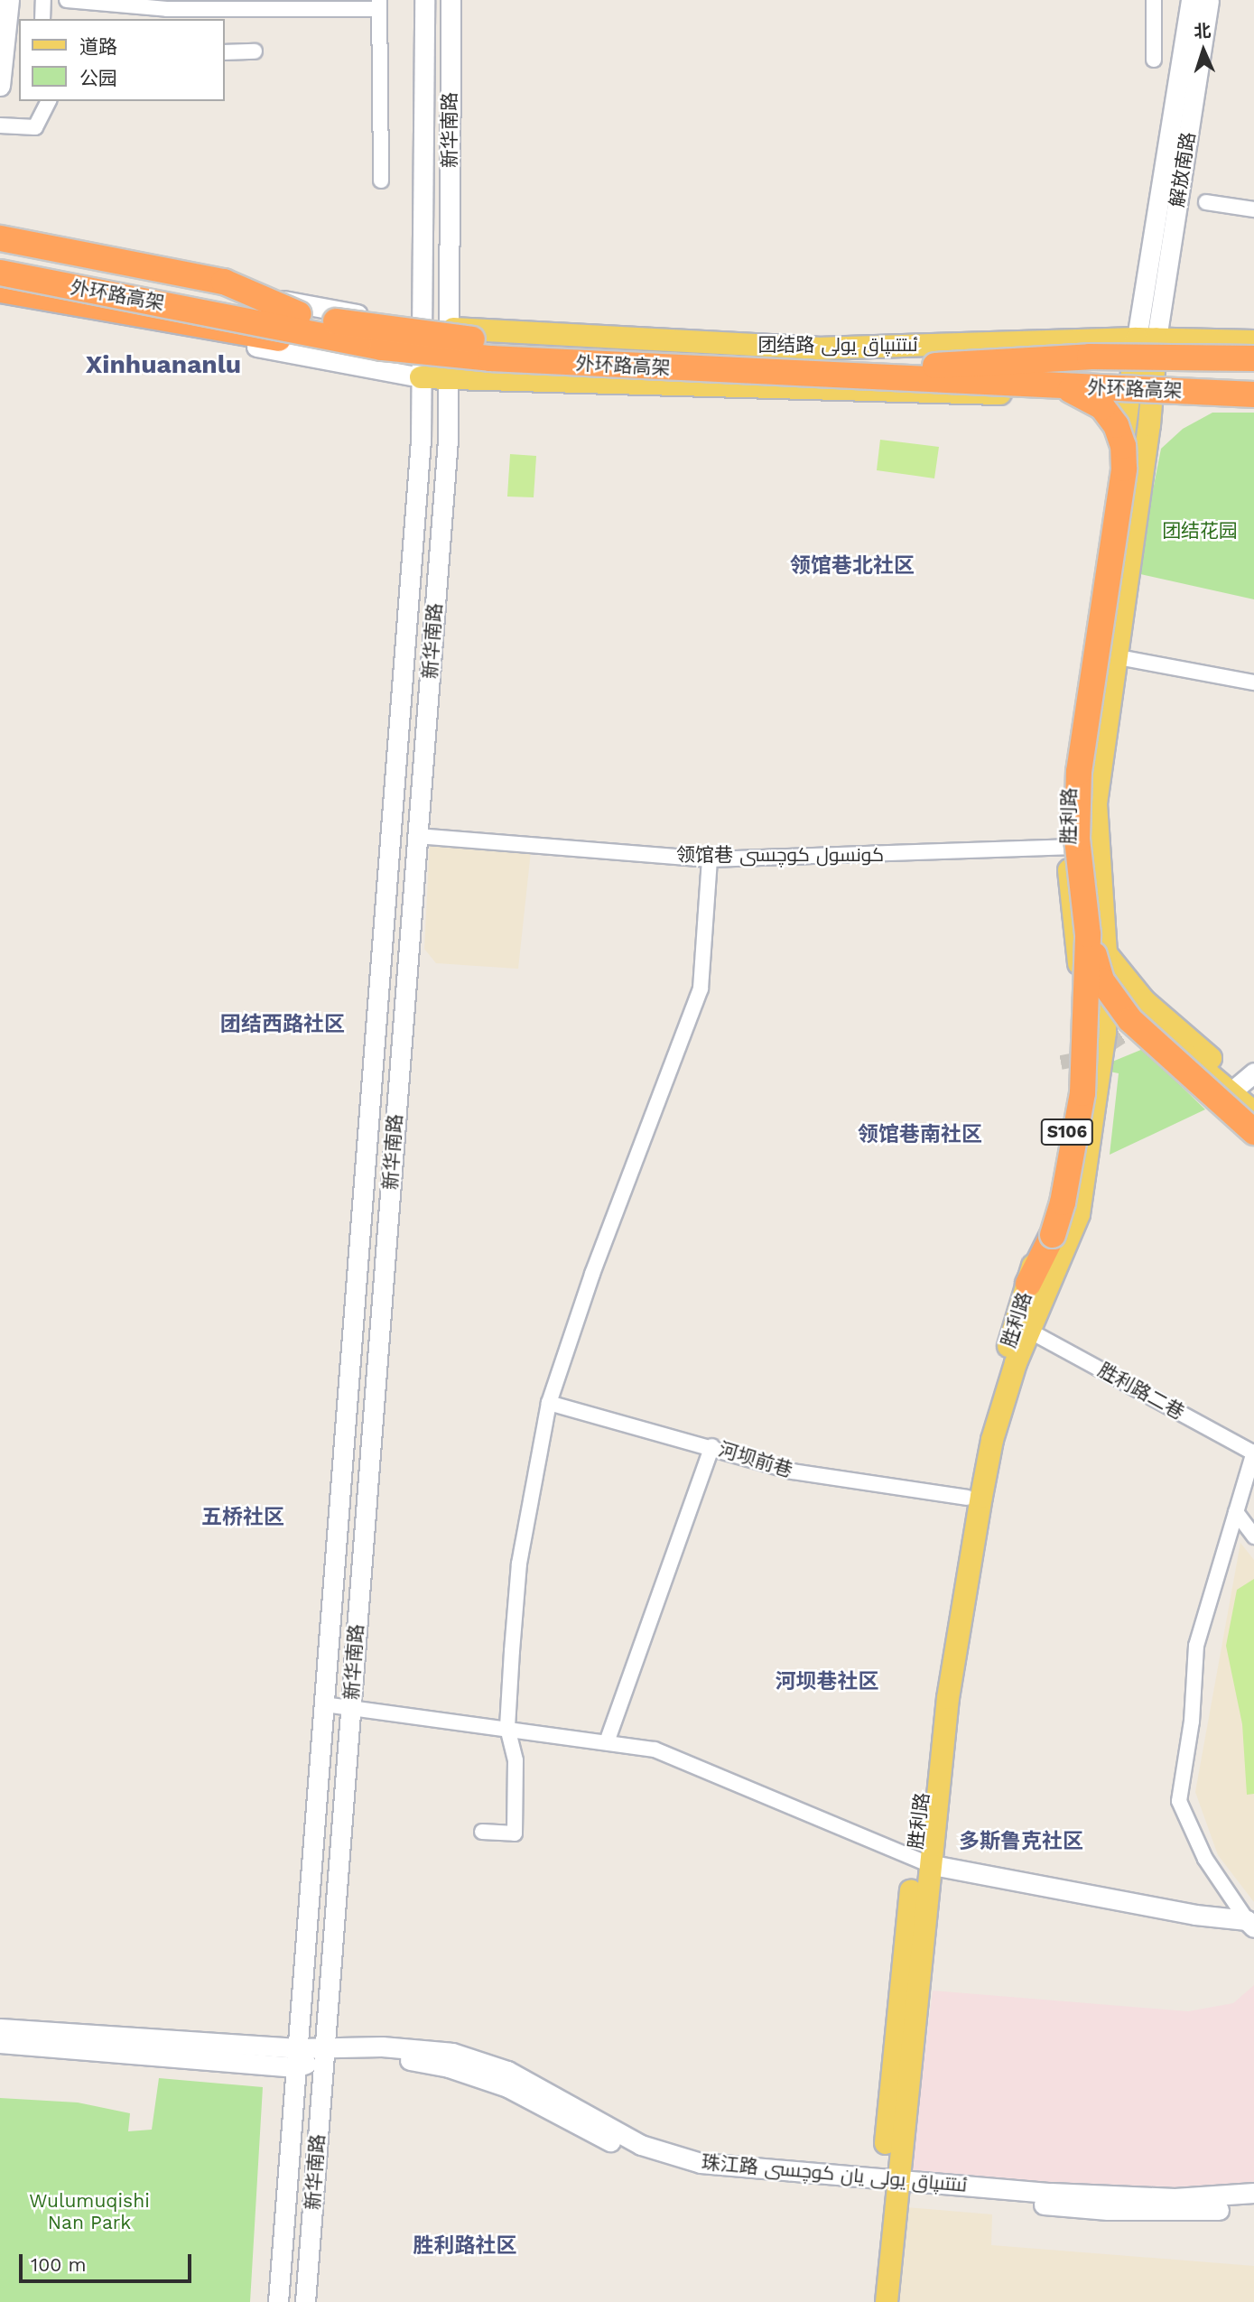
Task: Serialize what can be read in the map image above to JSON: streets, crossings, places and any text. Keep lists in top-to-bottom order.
{
  "streets": {
    "highway": ["外环路高架"],
    "main road": [
      "新华南路",
      "解放南路",
      "团结路 ئىتتىپاق يولى",
      "胜利路",
      "S106",
      "珠江路 ئىتتىپاق يولى يان كوچىسى"
    ],
    "street": ["领馆巷 كونسول كوچىسى", "胜利路二巷", "河坝前巷"]
  },
  "crossings": [
    ["新华南路", "团结路 ئىتتىپاق يولى"],
    ["新华南路", "领馆巷 كونسول كوچىسى"],
    ["新华南路", "珠江路 ئىتتىپاق يولى يان كوچىسى"],
    ["解放南路", "团结路 ئىتتىپاق يولى"],
    ["解放南路", "S106"],
    ["团结路 ئىتتىپاق يولى", "S106"],
    ["胜利路", "领馆巷 كونسول كوچىسى"],
    ["胜利路", "S106"],
    ["胜利路", "河坝前巷"],
    ["胜利路", "珠江路 ئىتتىپاق يولى يان كوچىسى"],
    ["S106", "胜利路二巷"]
  ],
  "districts": [
    "Xinhuananlu",
    "领馆巷北社区",
    "团结西路社区",
    "领馆巷南社区",
    "五桥社区",
    "河坝巷社区",
    "多斯鲁克社区",
    "胜利路社区"
  ],
  "parks": ["团结花园", "Wulumuqishi Nan Park"],
  "legend": ["道路", "公园"],
  "scale_bar": "100 m",
  "north": "top"
}
